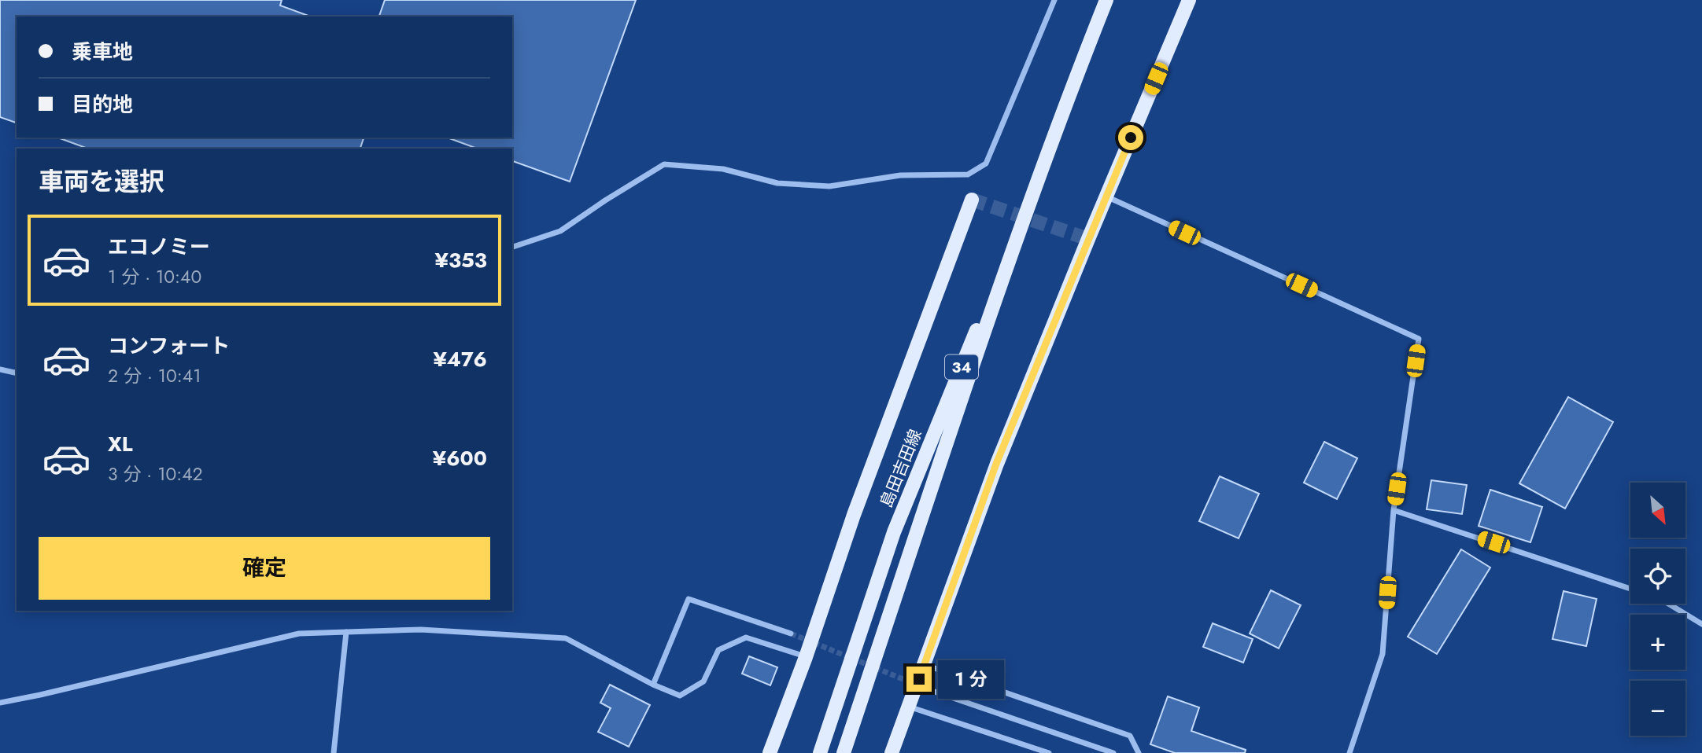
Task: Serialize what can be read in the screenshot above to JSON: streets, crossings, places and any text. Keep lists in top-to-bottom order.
{
  "streets": {
    "main road": ["34", "島田吉田線"]
  },
  "north": "bottom right",
  "page": {
    "banner": ["乗車地", "目的地"],
    "heading": "車両を選択",
    "list": [
      {
        "name": "エコノミー",
        "note": "1 分 · 10:40",
        "value": "¥353"
      },
      {
        "name": "コンフォート",
        "note": "2 分 · 10:41",
        "value": "¥476"
      },
      {
        "name": "XL",
        "note": "3 分 · 10:42",
        "value": "¥600"
      }
    ],
    "map_buttons": ["+", "−"],
    "buttons": "確定",
    "bubble": "1 分"
  }
}
